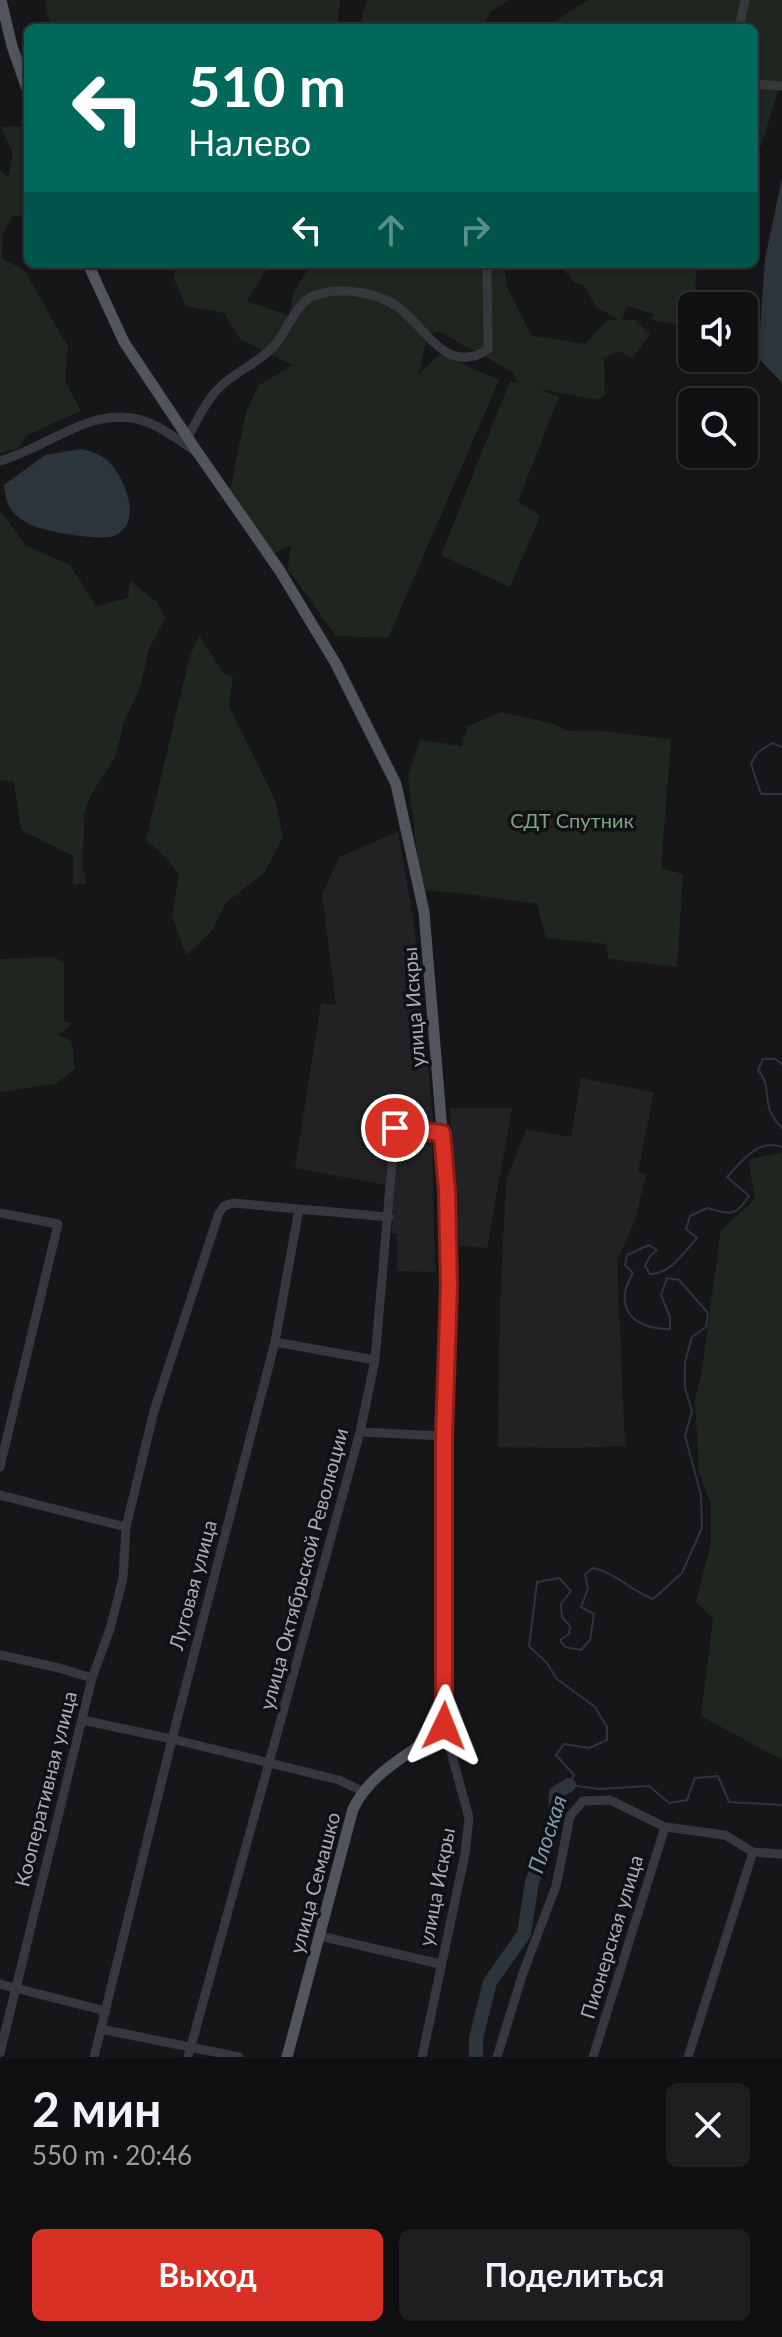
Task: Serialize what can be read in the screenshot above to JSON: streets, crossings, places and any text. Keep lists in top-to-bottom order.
{
  "streets": {
    "main road": ["улица Искры", "улица Семашко"],
    "street": [
      "улица Октябрьской Революции",
      "Луговая улица",
      "Кооперативная улица",
      "Пионерская улица"
    ]
  },
  "crossings": [
    ["улица Искры", "улица Октябрьской Революции"],
    ["улица Искры", "улица Семашко"],
    ["Луговая улица", "Кооперативная улица"]
  ],
  "water": ["Плоская"],
  "parks": ["СДТ Спутник"],
  "page": {
    "turn": ["510 m", "Налево"],
    "heading": ["2 мин", "550 m · 20:46"],
    "buttons": ["Выход", "Поделиться"]
  }
}
